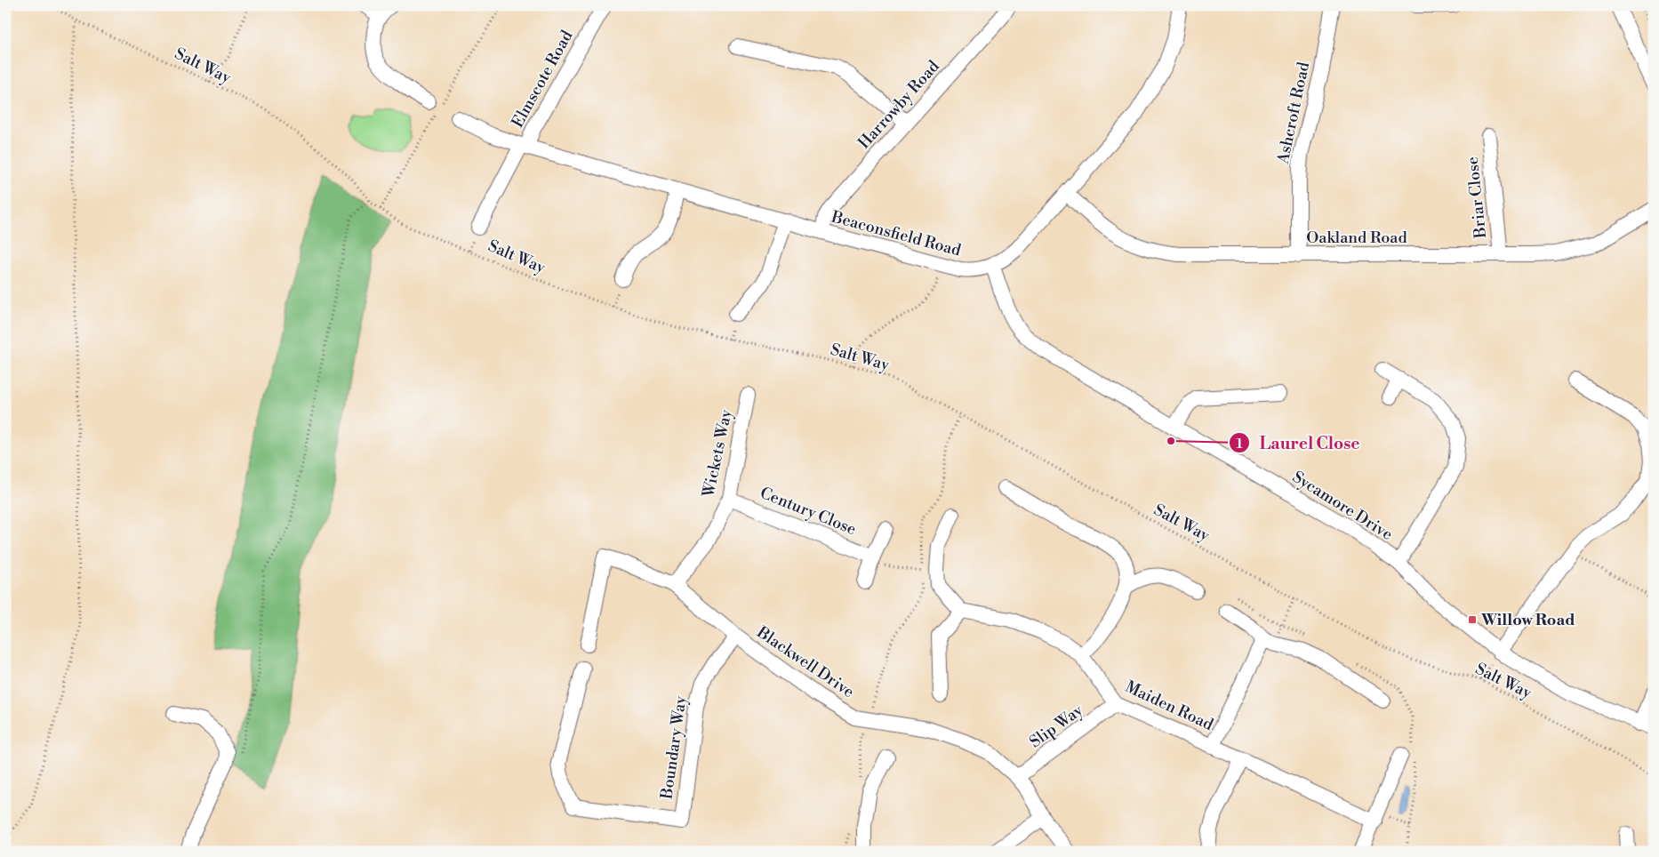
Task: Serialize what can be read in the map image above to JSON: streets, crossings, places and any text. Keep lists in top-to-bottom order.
{
  "streets": {
    "street": [
      "Elmscote Road",
      "Harrowby Road",
      "Ashcroft Road",
      "Briar Close",
      "Beaconsfield Road",
      "Oakland Road",
      "Wickets Way",
      "Sycamore Drive",
      "Century Close",
      "Blackwell Drive",
      "Maiden Road",
      "Slip Way",
      "Boundary Way"
    ],
    "path": ["Salt Way"]
  },
  "crossings": [
    ["Elmscote Road", "Beaconsfield Road"],
    ["Harrowby Road", "Beaconsfield Road"],
    ["Ashcroft Road", "Oakland Road"],
    ["Briar Close", "Oakland Road"],
    ["Beaconsfield Road", "Oakland Road"],
    ["Beaconsfield Road", "Sycamore Drive"],
    ["Wickets Way", "Century Close"],
    ["Wickets Way", "Blackwell Drive"],
    ["Blackwell Drive", "Slip Way"],
    ["Blackwell Drive", "Boundary Way"],
    ["Maiden Road", "Slip Way"]
  ],
  "places": {
    "other": ["Laurel Close"],
    "transit": ["Willow Road"]
  }
}
